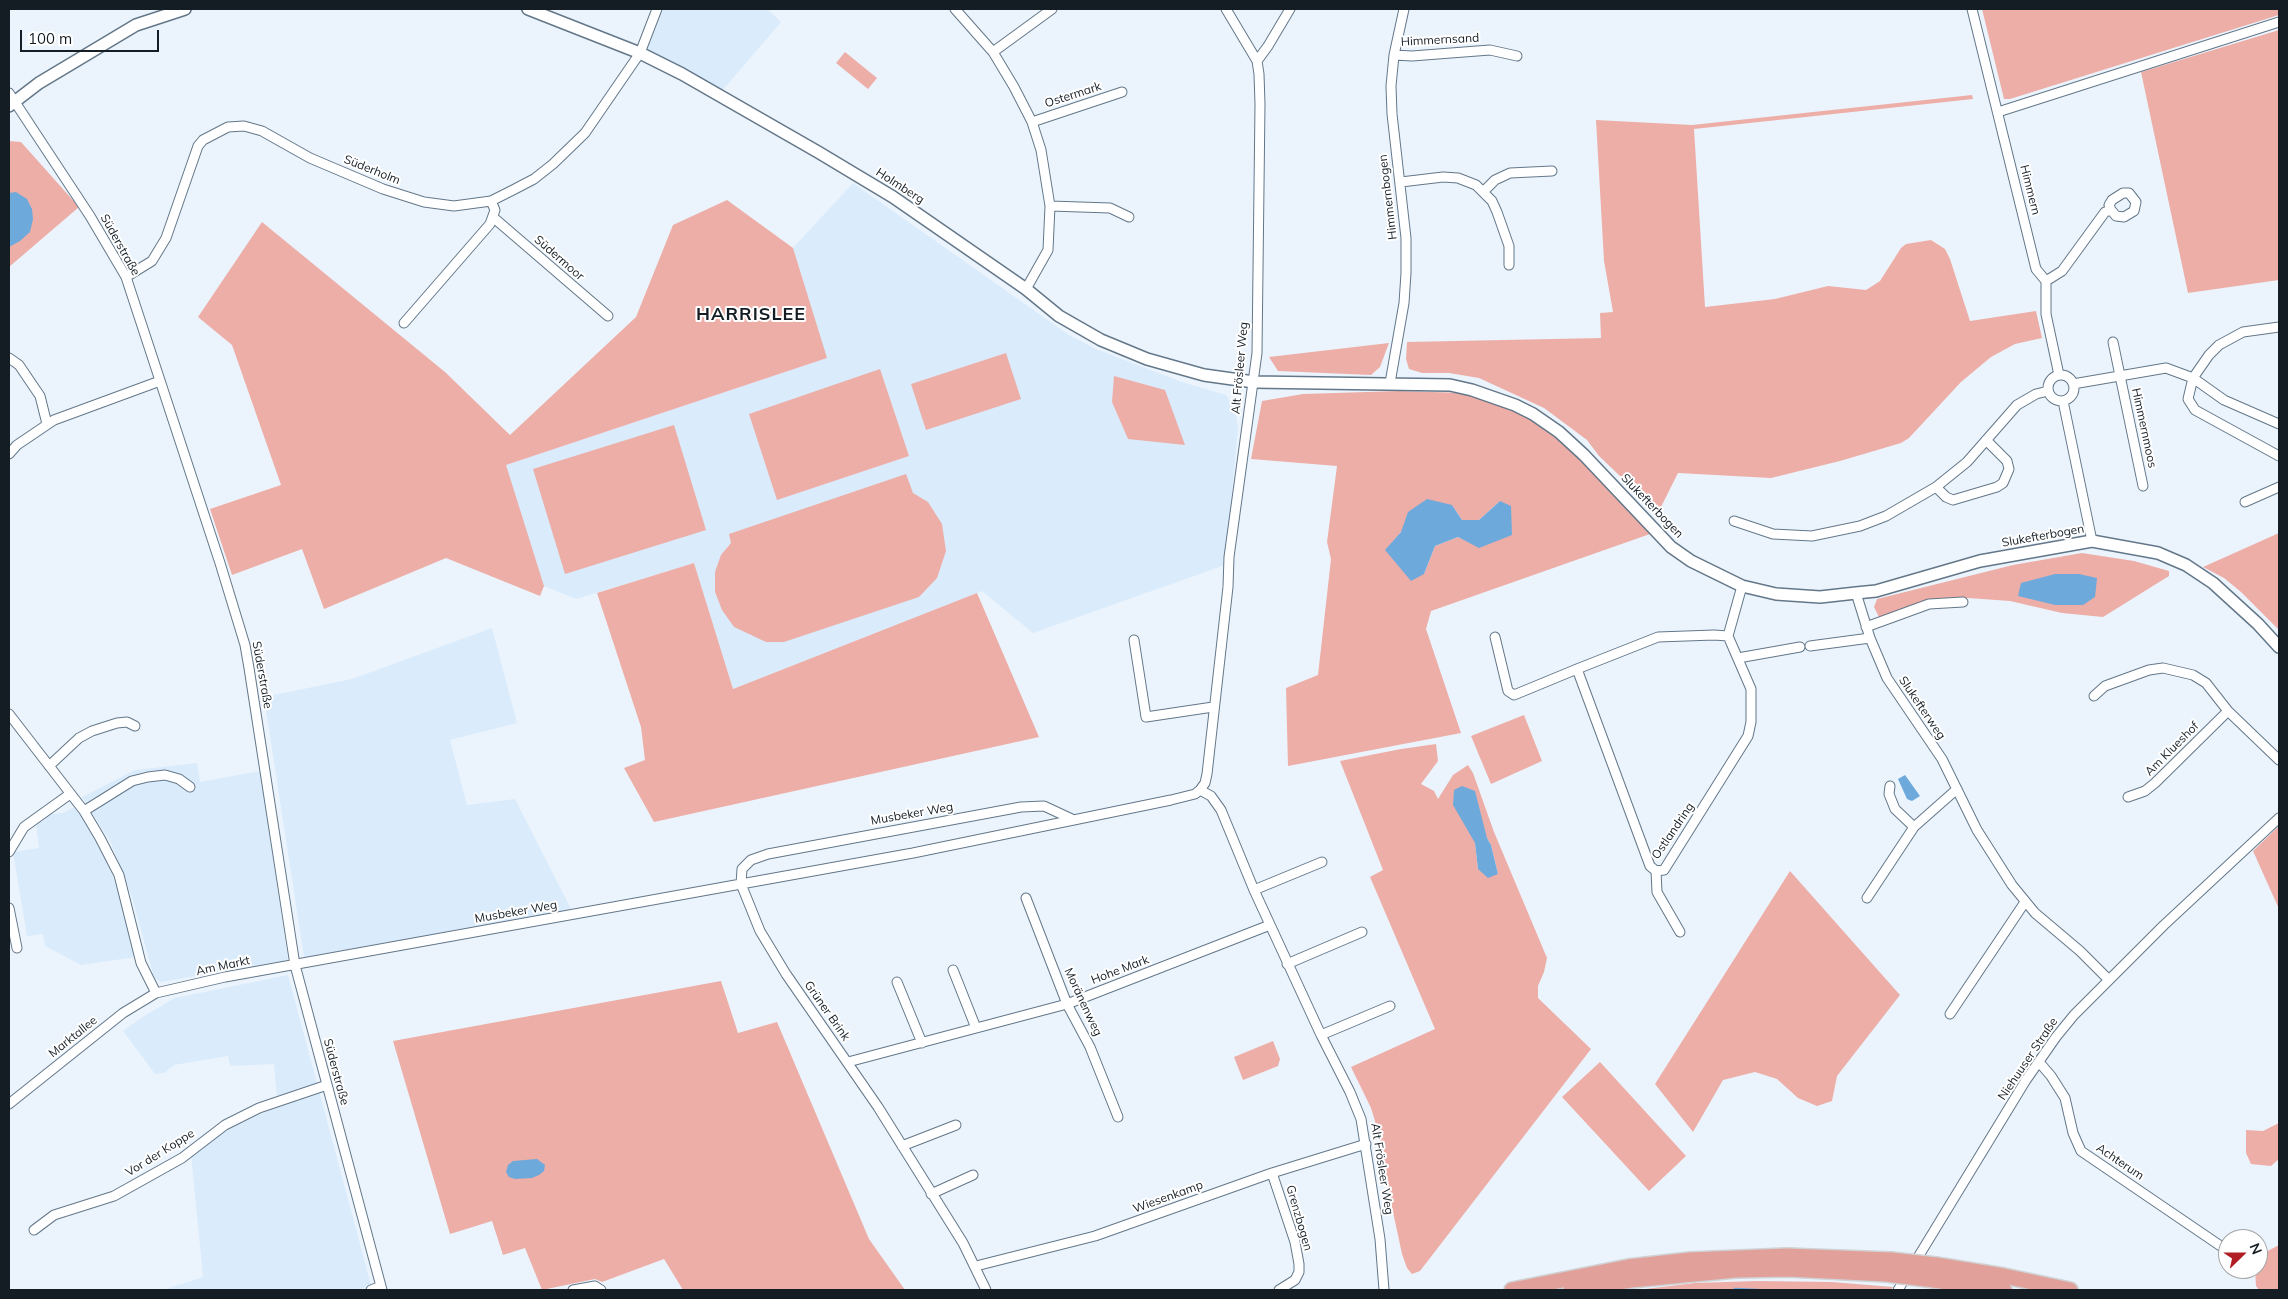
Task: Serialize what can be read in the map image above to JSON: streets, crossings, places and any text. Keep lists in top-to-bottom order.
{
  "streets": {
    "street": [
      "Himmernsand",
      "Ostermark",
      "Süderholm",
      "Holmberg",
      "Himmern",
      "Himmernbogen",
      "Süderstraße",
      "Südermoor",
      "Alt Frösleer Weg",
      "Himmernmoos",
      "Slukefterbogen",
      "Slukefterweg",
      "Am Klueshof",
      "Musbeker Weg",
      "Ostlandring",
      "Am Markt",
      "Hohe Mark",
      "Moränenweg",
      "Grüner Brink",
      "Marktallee",
      "Niehuuser Straße",
      "Vor der Koppe",
      "Achterum",
      "Wiesenkamp",
      "Grenzbogen"
    ]
  },
  "crossings": [
    ["Himmernsand", "Himmernbogen"],
    ["Süderholm", "Holmberg"],
    ["Süderholm", "Süderstraße"],
    ["Holmberg", "Alt Frösleer Weg"],
    ["Holmberg", "Slukefterbogen"],
    ["Himmernbogen", "Slukefterbogen"],
    ["Süderstraße", "Musbeker Weg"],
    ["Süderstraße", "Am Markt"],
    ["Süderstraße", "Vor der Koppe"],
    ["Alt Frösleer Weg", "Slukefterbogen"],
    ["Alt Frösleer Weg", "Musbeker Weg"],
    ["Alt Frösleer Weg", "Hohe Mark"],
    ["Alt Frösleer Weg", "Wiesenkamp"],
    ["Slukefterbogen", "Slukefterweg"],
    ["Slukefterweg", "Niehuuser Straße"],
    ["Musbeker Weg", "Am Markt"],
    ["Musbeker Weg", "Grüner Brink"],
    ["Am Markt", "Marktallee"],
    ["Hohe Mark", "Moränenweg"],
    ["Hohe Mark", "Grüner Brink"],
    ["Grüner Brink", "Wiesenkamp"],
    ["Niehuuser Straße", "Achterum"],
    ["Wiesenkamp", "Grenzbogen"]
  ],
  "districts": ["HARRISLEE"],
  "scale_bar": "100 m",
  "north": "right"
}
